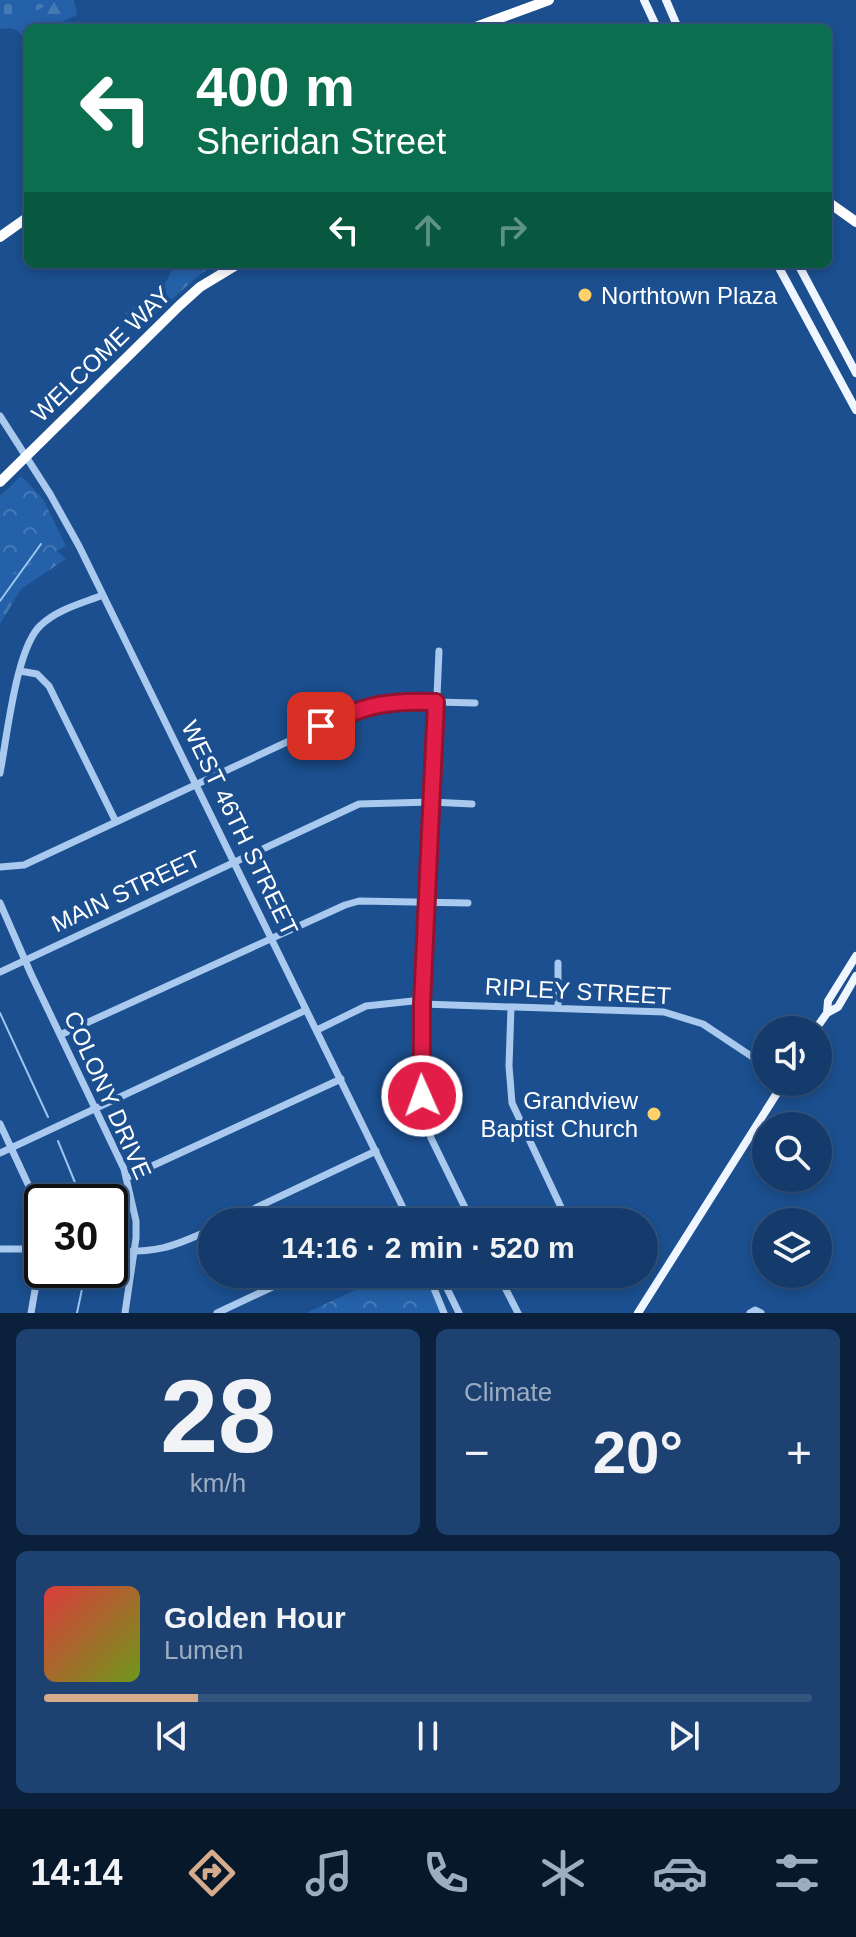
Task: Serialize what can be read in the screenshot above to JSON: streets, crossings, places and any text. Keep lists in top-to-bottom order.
{
  "streets": {
    "highway": ["WELCOME WAY"],
    "street": [
      "WEST 46TH STREET",
      "MAIN STREET",
      "RIPLEY STREET",
      "COLONY DRIVE"
    ]
  },
  "crossings": [
    ["WELCOME WAY", "WEST 46TH STREET"],
    ["WEST 46TH STREET", "MAIN STREET"],
    ["WEST 46TH STREET", "RIPLEY STREET"],
    ["MAIN STREET", "COLONY DRIVE"]
  ],
  "places": ["Northtown Plaza", "Grandview Baptist Church"],
  "page": {
    "turn": ["400 m", "Sheridan Street"],
    "limit": "30",
    "trip": "14:16 · 2 min · 520 m",
    "tile": [
      ["28", "km/h"],
      "Climate"
    ],
    "heat": ["−", "20°", "+"],
    "song": ["Golden Hour", "Lumen"],
    "tabs": "14:14"
  }
}
